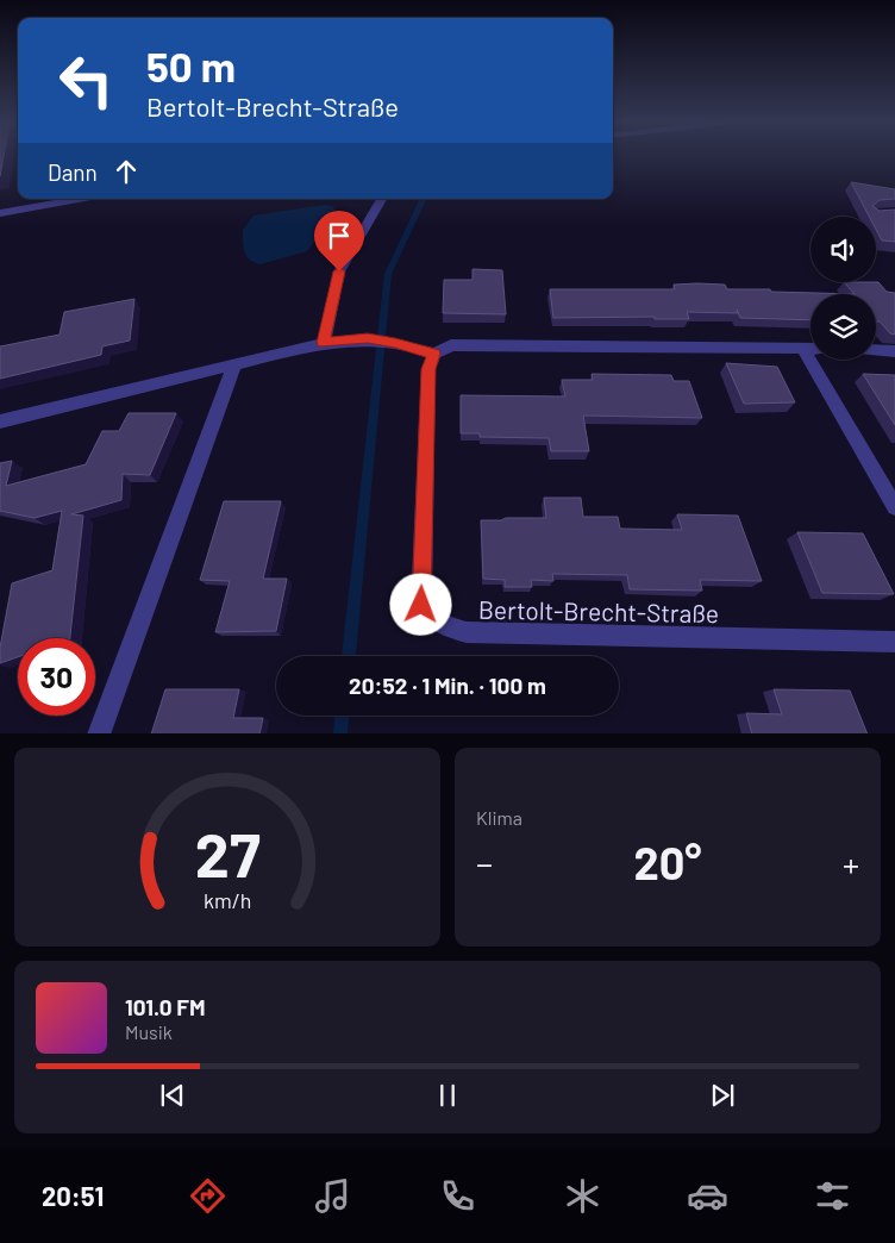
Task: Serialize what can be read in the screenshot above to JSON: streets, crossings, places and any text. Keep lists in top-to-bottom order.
{
  "streets": {
    "street": ["Bertolt-Brecht-Straße"]
  },
  "page": {
    "turn": ["50 m", "Bertolt-Brecht-Straße"],
    "then": "Dann",
    "limit": "30",
    "trip": "20:52 · 1 Min. · 100 m",
    "tile": "Klima",
    "heat": ["−", "20°", "+"],
    "song": ["101.0 FM", "Musik"],
    "tabs": "20:51",
    "gauge": ["27", "km/h"]
  }
}
